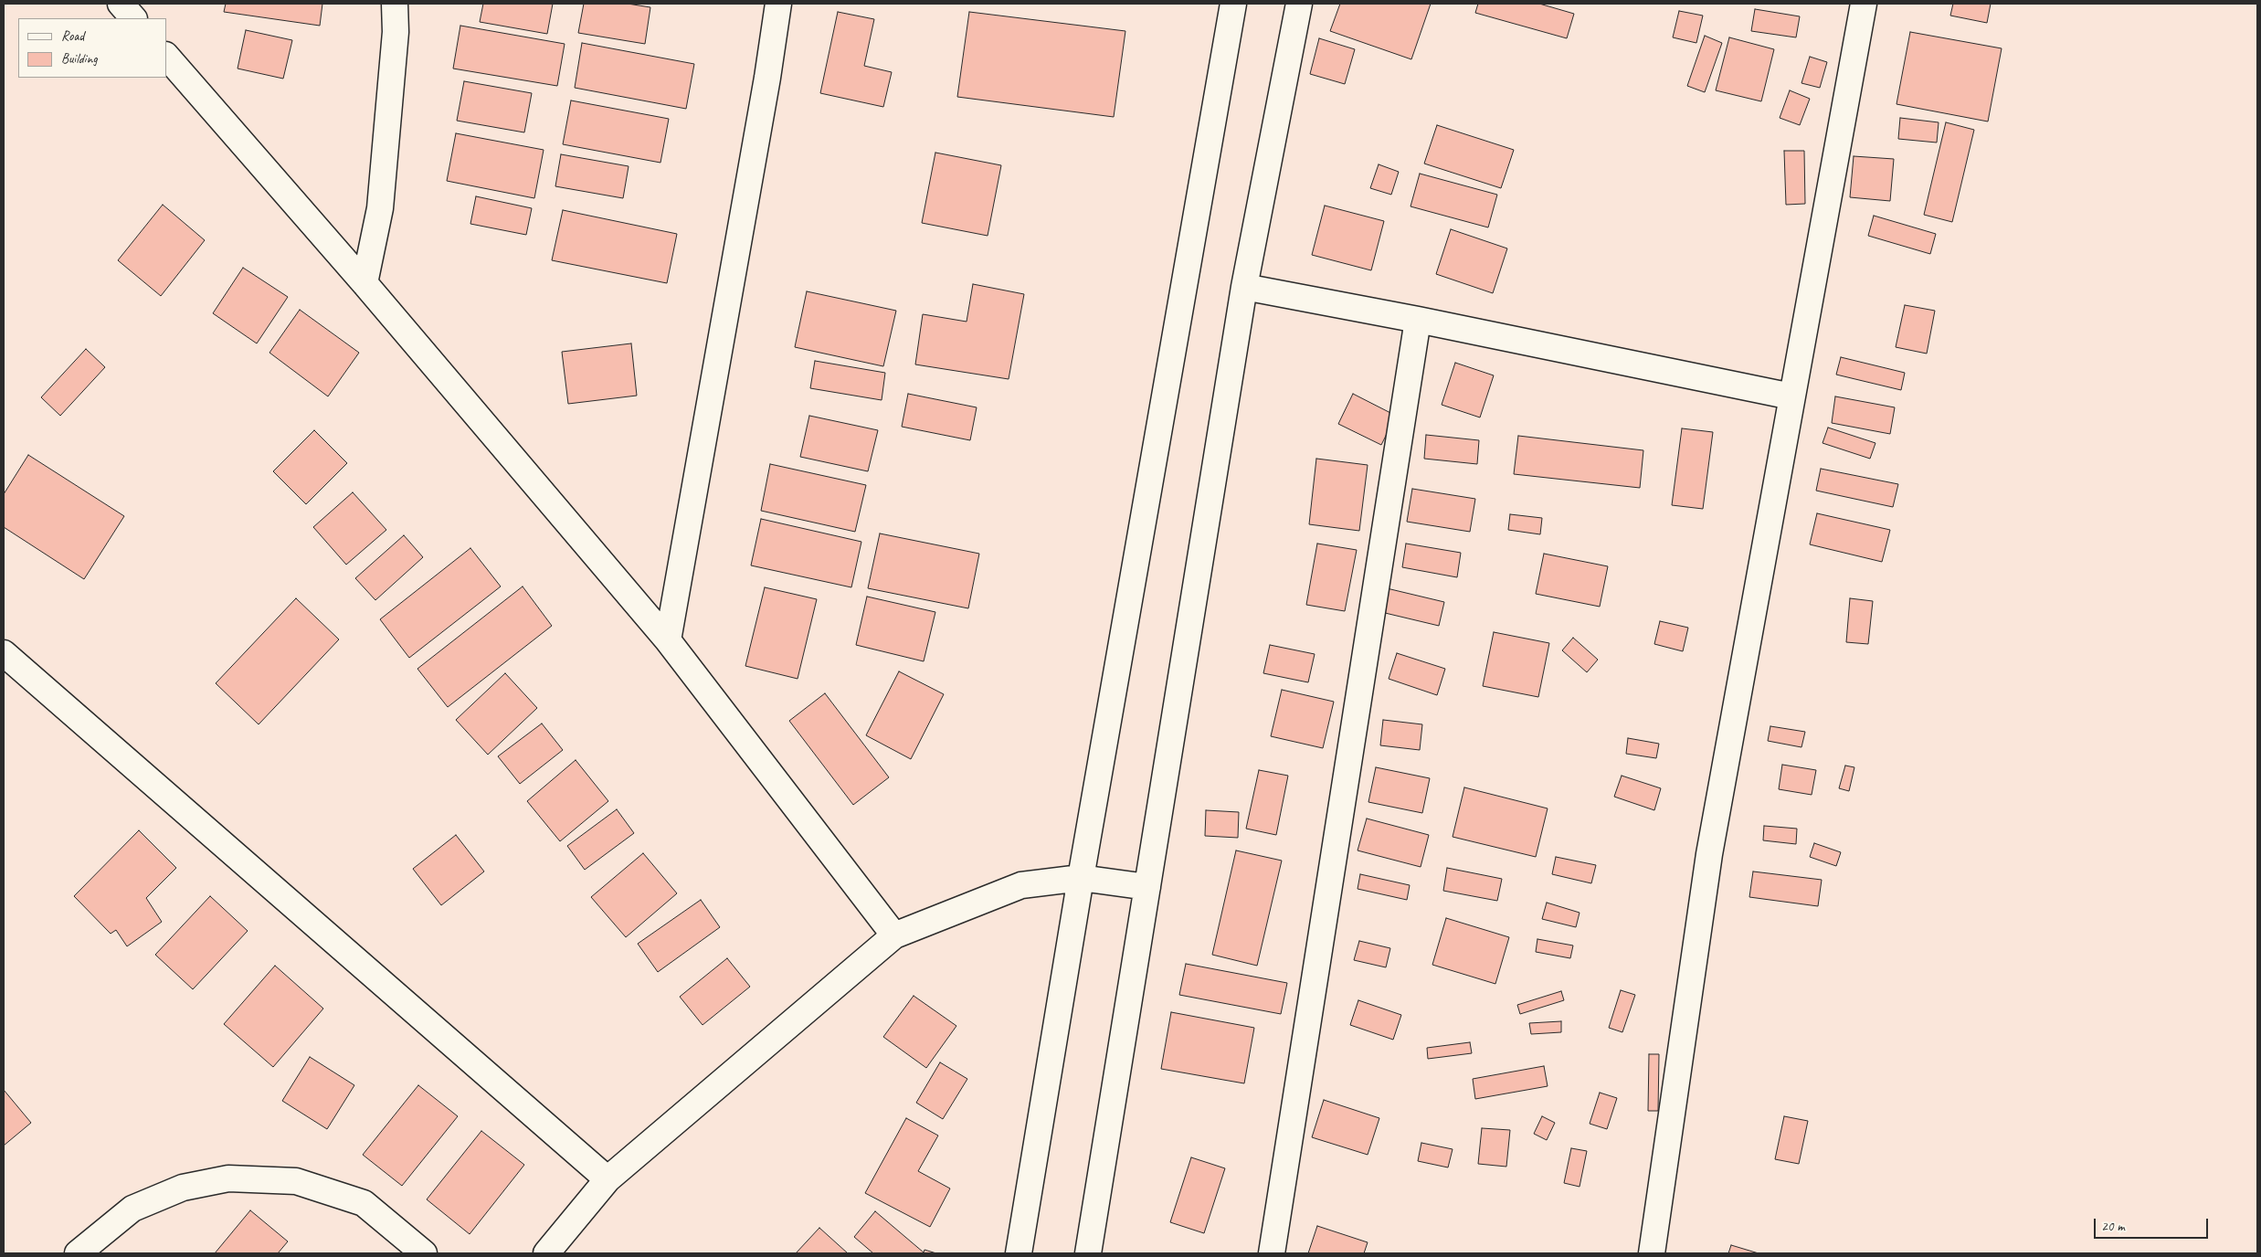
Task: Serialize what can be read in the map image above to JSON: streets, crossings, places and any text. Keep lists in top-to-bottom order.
{
  "legend": ["Road", "Building"],
  "scale_bar": "20 m"
}
